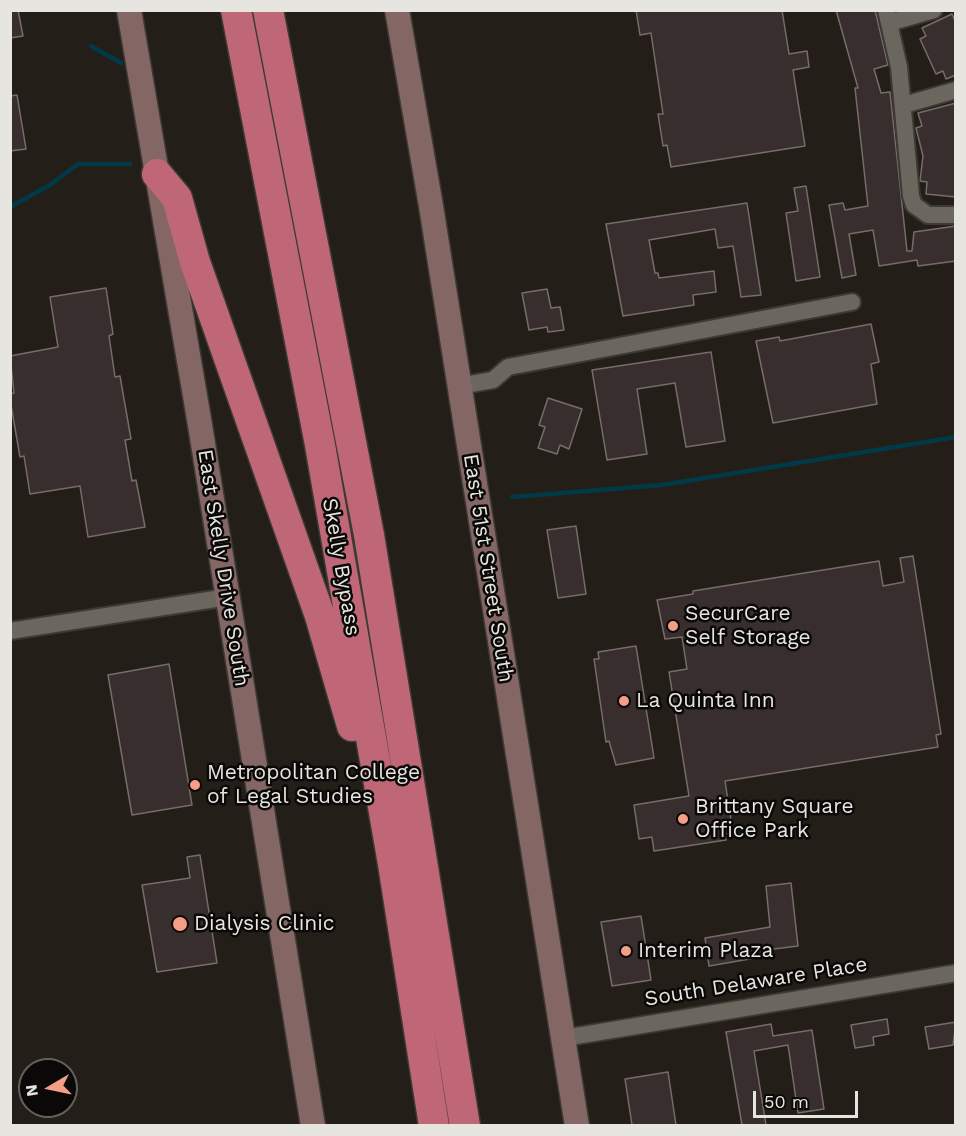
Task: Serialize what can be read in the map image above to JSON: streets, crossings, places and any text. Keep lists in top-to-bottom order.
{
  "streets": {
    "highway": ["Skelly Bypass"],
    "main road": ["East Skelly Drive South", "East 51st Street South"],
    "street": ["South Delaware Place"]
  },
  "crossings": [
    ["East 51st Street South", "South Delaware Place"]
  ],
  "places": [
    "SecurCare Self Storage",
    "La Quinta Inn",
    "Metropolitan College of Legal Studies",
    "Brittany Square Office Park",
    "Dialysis Clinic",
    "Interim Plaza"
  ],
  "scale_bar": "50 m",
  "north": "left"
}
